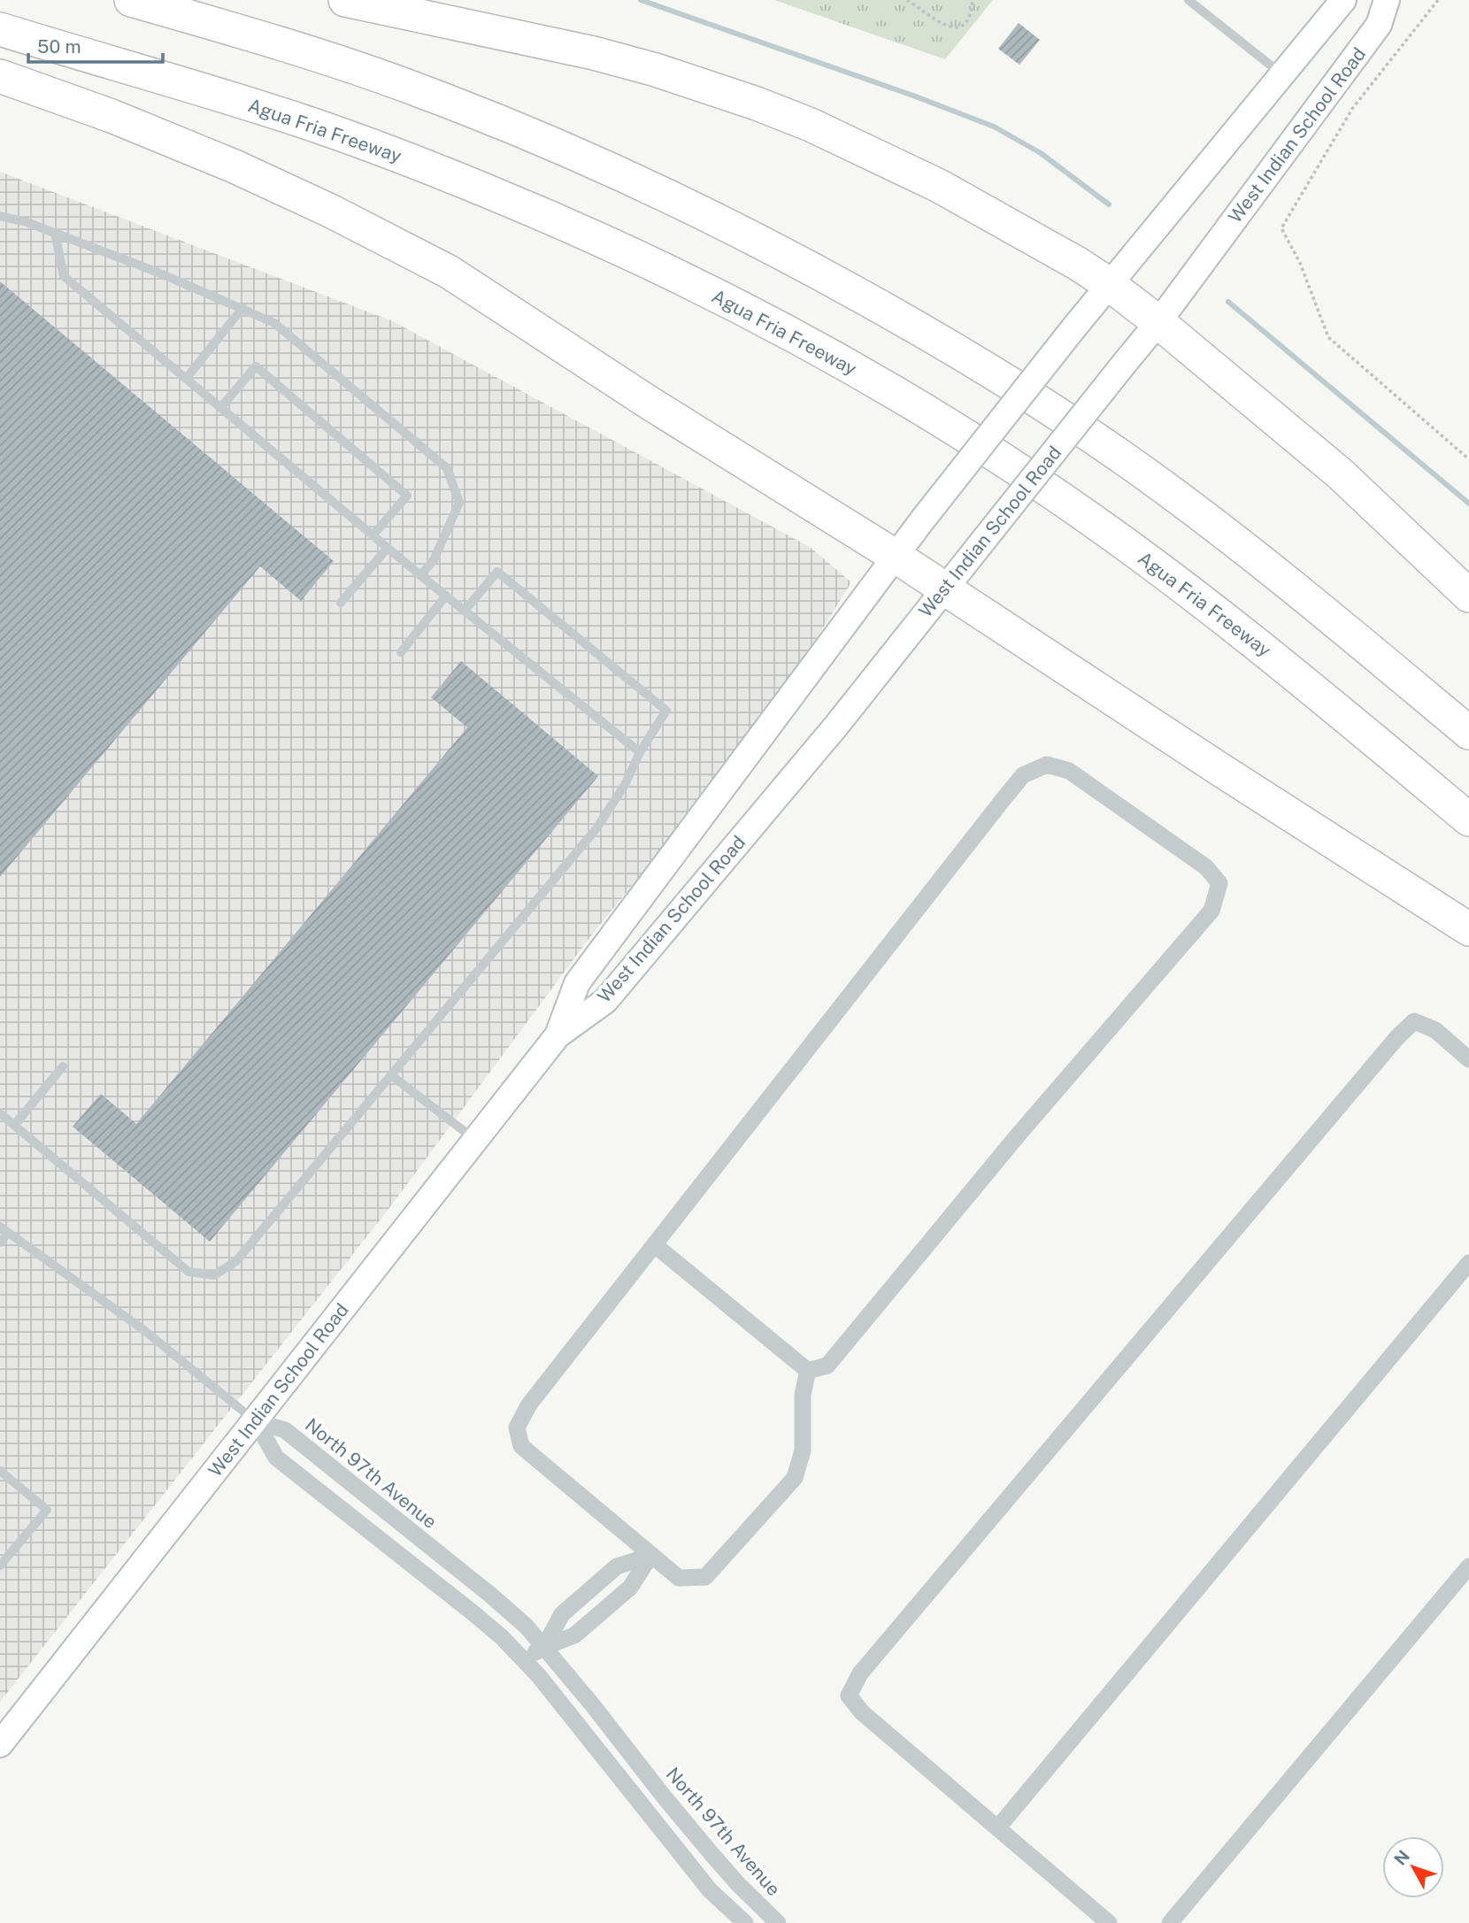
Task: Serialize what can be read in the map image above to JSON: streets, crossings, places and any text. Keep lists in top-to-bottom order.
{
  "streets": {
    "highway": ["Agua Fria Freeway"],
    "main road": ["West Indian School Road"],
    "street": ["North 97th Avenue"]
  },
  "crossings": [
    ["West Indian School Road", "North 97th Avenue"]
  ],
  "scale_bar": "50 m",
  "north": "top left"
}
